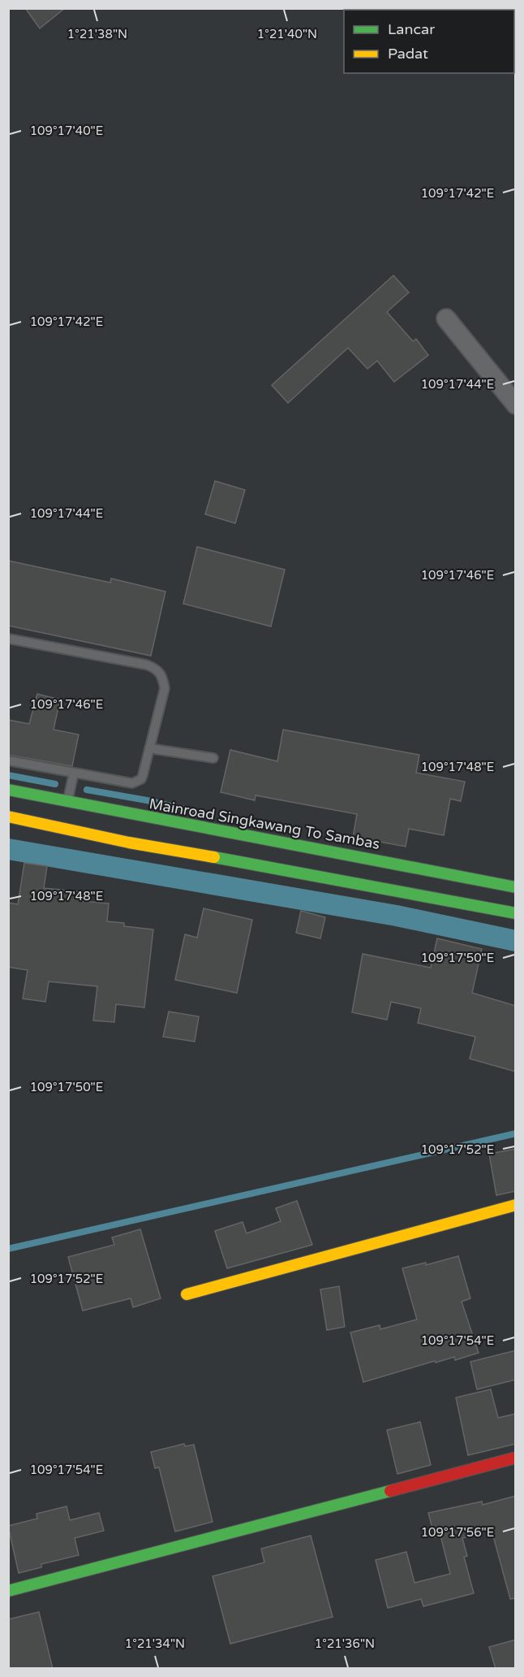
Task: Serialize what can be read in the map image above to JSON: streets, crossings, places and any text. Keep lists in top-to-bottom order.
{
  "streets": {
    "main road": ["Mainroad Singkawang To Sambas"]
  },
  "legend": ["Lancar", "Padat"],
  "coordinates": [
    "1°21'38\"N",
    "1°21'40\"N",
    "109°17'40\"E",
    "109°17'42\"E",
    "109°17'44\"E",
    "109°17'46\"E",
    "109°17'48\"E",
    "109°17'50\"E",
    "109°17'52\"E",
    "109°17'54\"E",
    "109°17'56\"E",
    "1°21'34\"N",
    "1°21'36\"N"
  ]
}
